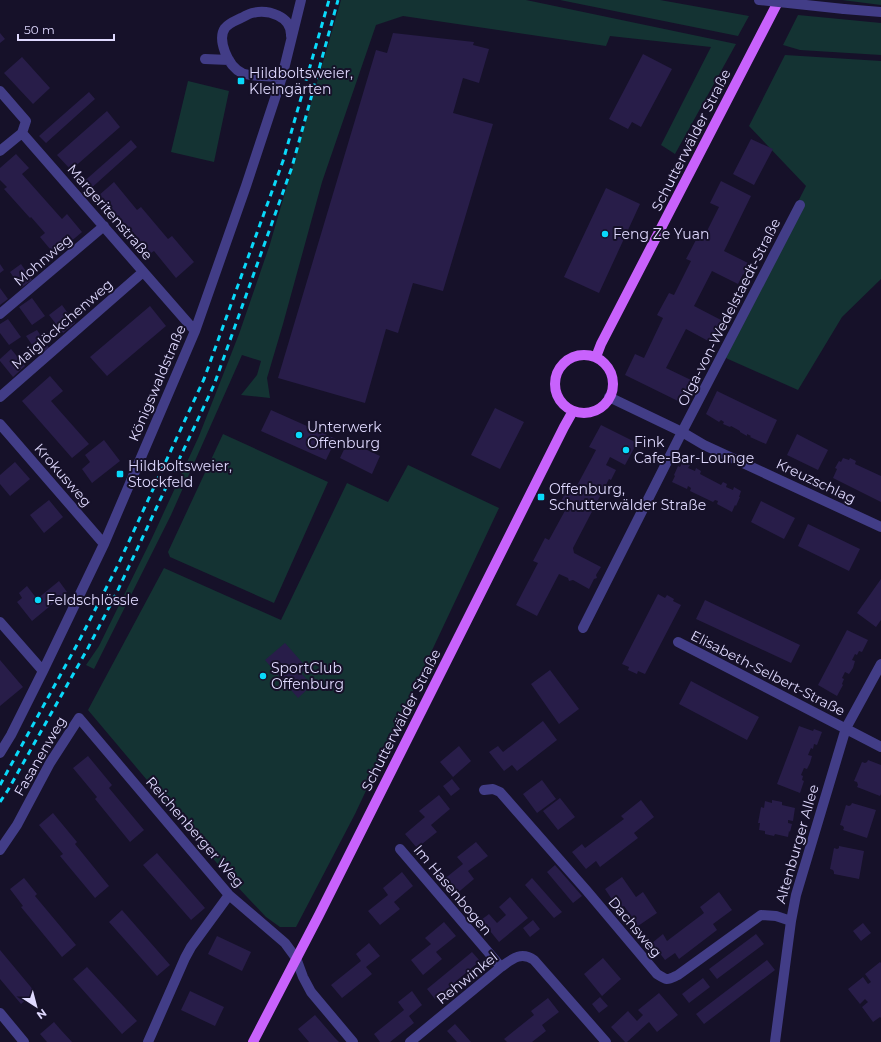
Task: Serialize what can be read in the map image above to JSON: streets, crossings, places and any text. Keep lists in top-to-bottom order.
{
  "streets": {
    "main road": ["Schutterwälder Straße"],
    "street": [
      "Margeritenstraße",
      "Mohnweg",
      "Olga-von-Wedelstaedt-Straße",
      "Maiglöckchenweg",
      "Königswaldstraße",
      "Krokusweg",
      "Kreuzschlag",
      "Elisabeth-Selbert-Straße",
      "Fasanenweg",
      "Reichenberger Weg",
      "Altenburger Allee",
      "Im Hasenbogen",
      "Dachsweg",
      "Rehwinkel"
    ]
  },
  "crossings": [
    ["Schutterwälder Straße", "Kreuzschlag"],
    ["Schutterwälder Straße", "Reichenberger Weg"],
    ["Margeritenstraße", "Mohnweg"],
    ["Margeritenstraße", "Maiglöckchenweg"],
    ["Margeritenstraße", "Königswaldstraße"],
    ["Olga-von-Wedelstaedt-Straße", "Kreuzschlag"],
    ["Königswaldstraße", "Krokusweg"],
    ["Elisabeth-Selbert-Straße", "Altenburger Allee"],
    ["Fasanenweg", "Reichenberger Weg"],
    ["Altenburger Allee", "Dachsweg"],
    ["Im Hasenbogen", "Rehwinkel"]
  ],
  "places": {
    "transit": ["Hildboltsweier, Kleingärten", "Hildboltsweier, Stockfeld", "Offenburg, Schutterwälder Straße"],
    "other": [
      "Feng Ze Yuan",
      "Unterwerk Offenburg",
      "Fink Cafe-Bar-Lounge",
      "Feldschlössle",
      "SportClub Offenburg"
    ]
  },
  "scale_bar": "50 m",
  "north": "bottom right"
}
